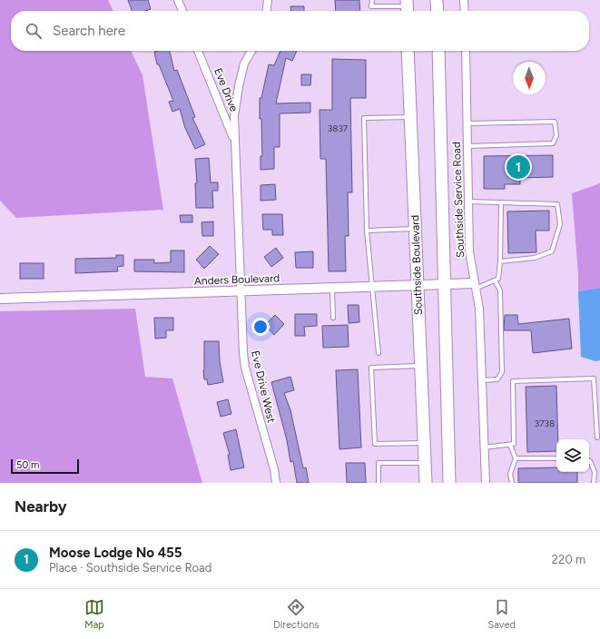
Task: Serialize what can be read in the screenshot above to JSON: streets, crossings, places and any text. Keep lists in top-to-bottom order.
{
  "streets": {
    "highway": ["Southside Boulevard"],
    "street": [
      "Eve Drive",
      "Southside Service Road",
      "Anders Boulevard",
      "Eve Drive West"
    ]
  },
  "crossings": [
    ["Eve Drive", "Eve Drive West"],
    ["Southside Service Road", "Anders Boulevard"],
    ["Southside Boulevard", "Anders Boulevard"],
    ["Anders Boulevard", "Eve Drive West"]
  ],
  "house_numbers": ["3837", "3738"],
  "scale_bar": "50 m",
  "north": "bottom",
  "page": {
    "search": "Search here",
    "pins": "1",
    "scale": "50 m",
    "heading": "Nearby",
    "list": [
      {
        "mark": "1",
        "name": "Moose Lodge No 455",
        "note": "Place · Southside Service Road",
        "value": "220 m"
      }
    ],
    "nav": ["Map", "Directions", "Saved"]
  }
}
